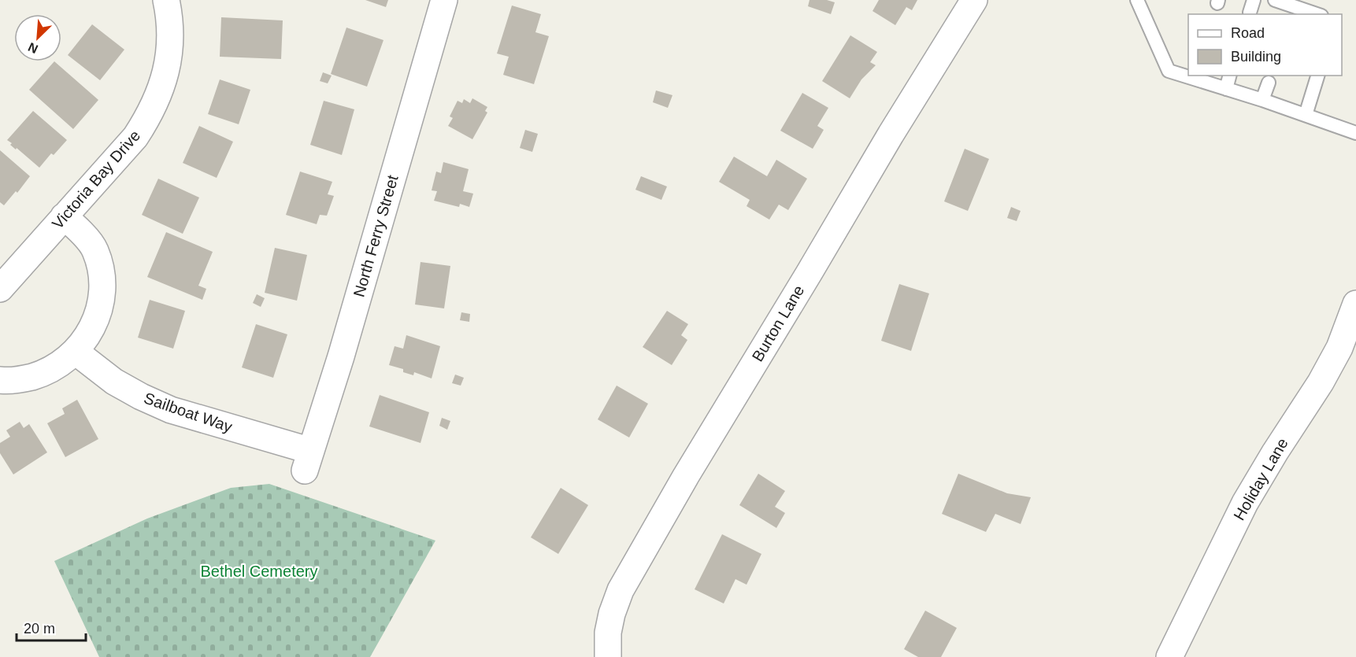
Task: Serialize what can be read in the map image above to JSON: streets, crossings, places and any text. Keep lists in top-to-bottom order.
{
  "streets": {
    "street": [
      "Victoria Bay Drive",
      "North Ferry Street",
      "Burton Lane",
      "Sailboat Way",
      "Holiday Lane"
    ]
  },
  "crossings": [
    ["North Ferry Street", "Sailboat Way"]
  ],
  "parks": ["Bethel Cemetery"],
  "legend": ["Road", "Building"],
  "scale_bar": "20 m",
  "north": "bottom left"
}
